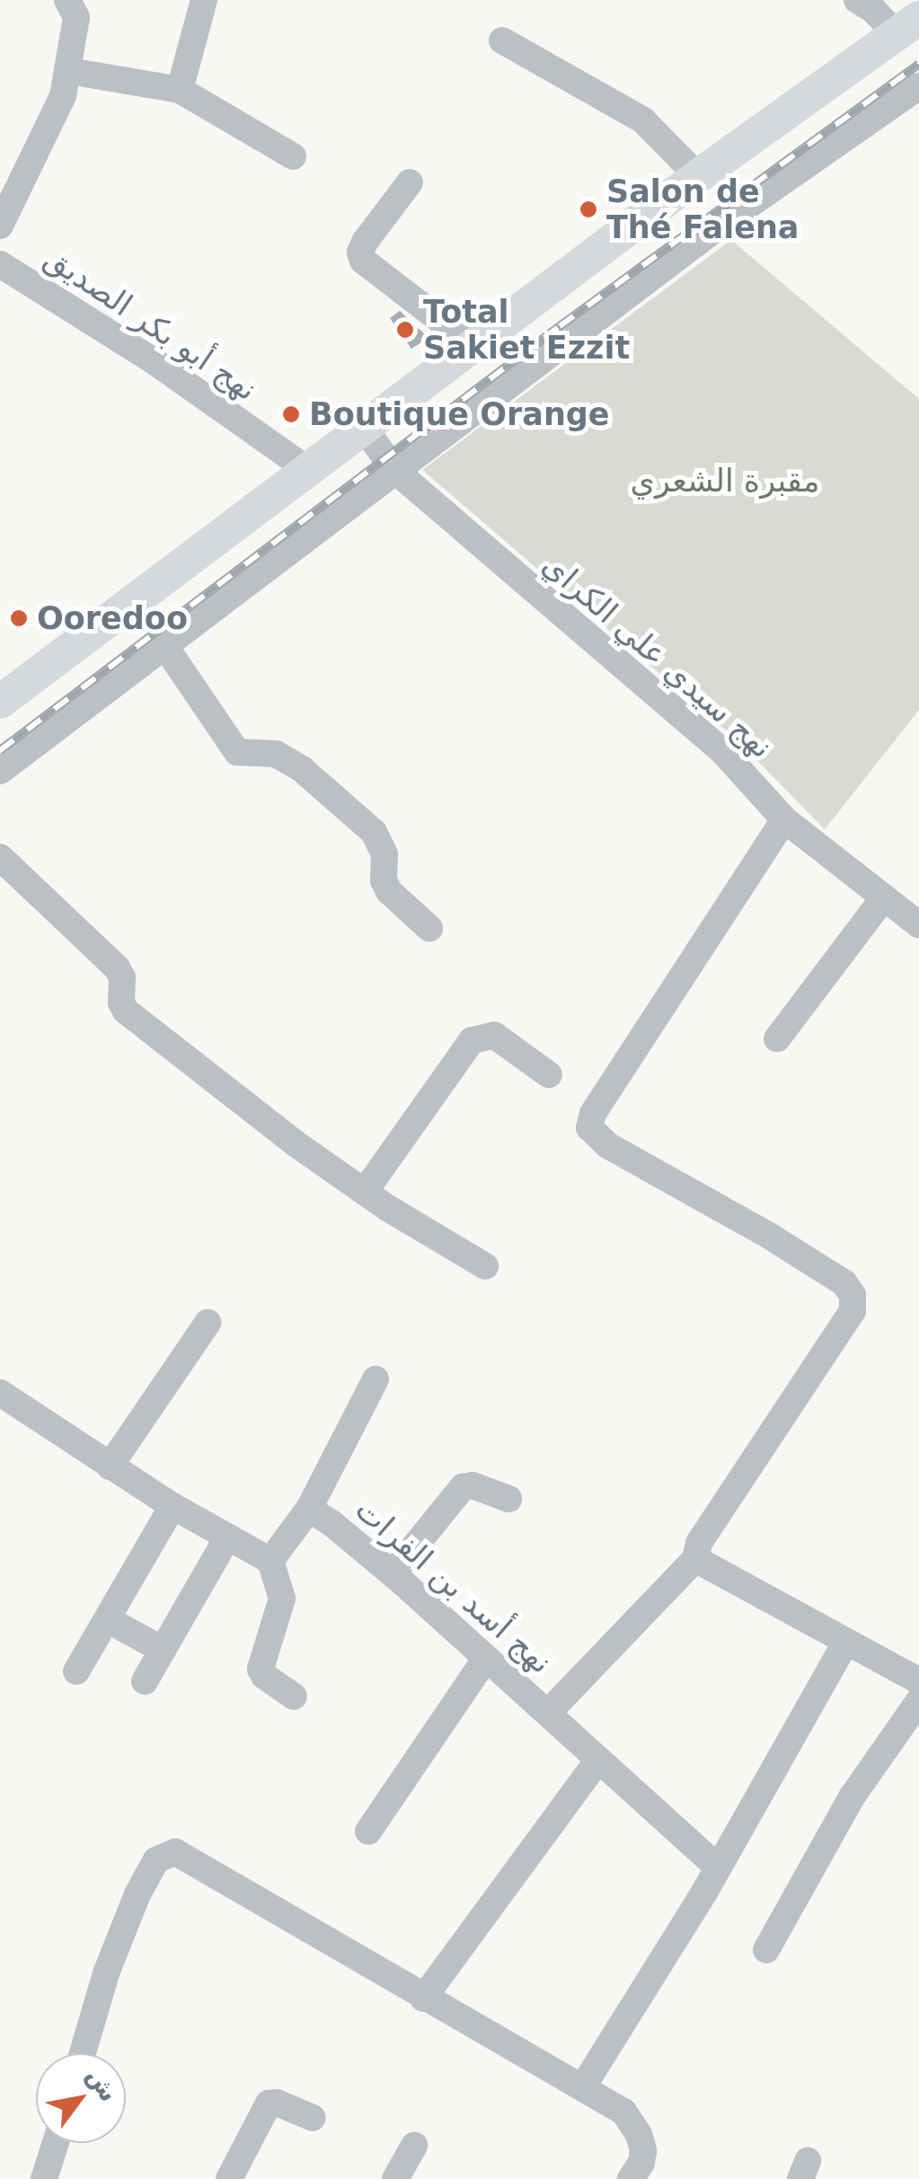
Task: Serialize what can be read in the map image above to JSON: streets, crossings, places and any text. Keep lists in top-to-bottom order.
{
  "streets": {
    "street": ["نهج أبو بكر الصديق", "نهج سيدي علي الكراي", "نهج أسد بن الفرات"]
  },
  "parks": ["مقبرة الشعري"],
  "places": [
    "Salon de Thé Falena",
    "Total Sakiet Ezzit",
    "Boutique Orange",
    "Ooredoo"
  ],
  "north": "top right"
}
